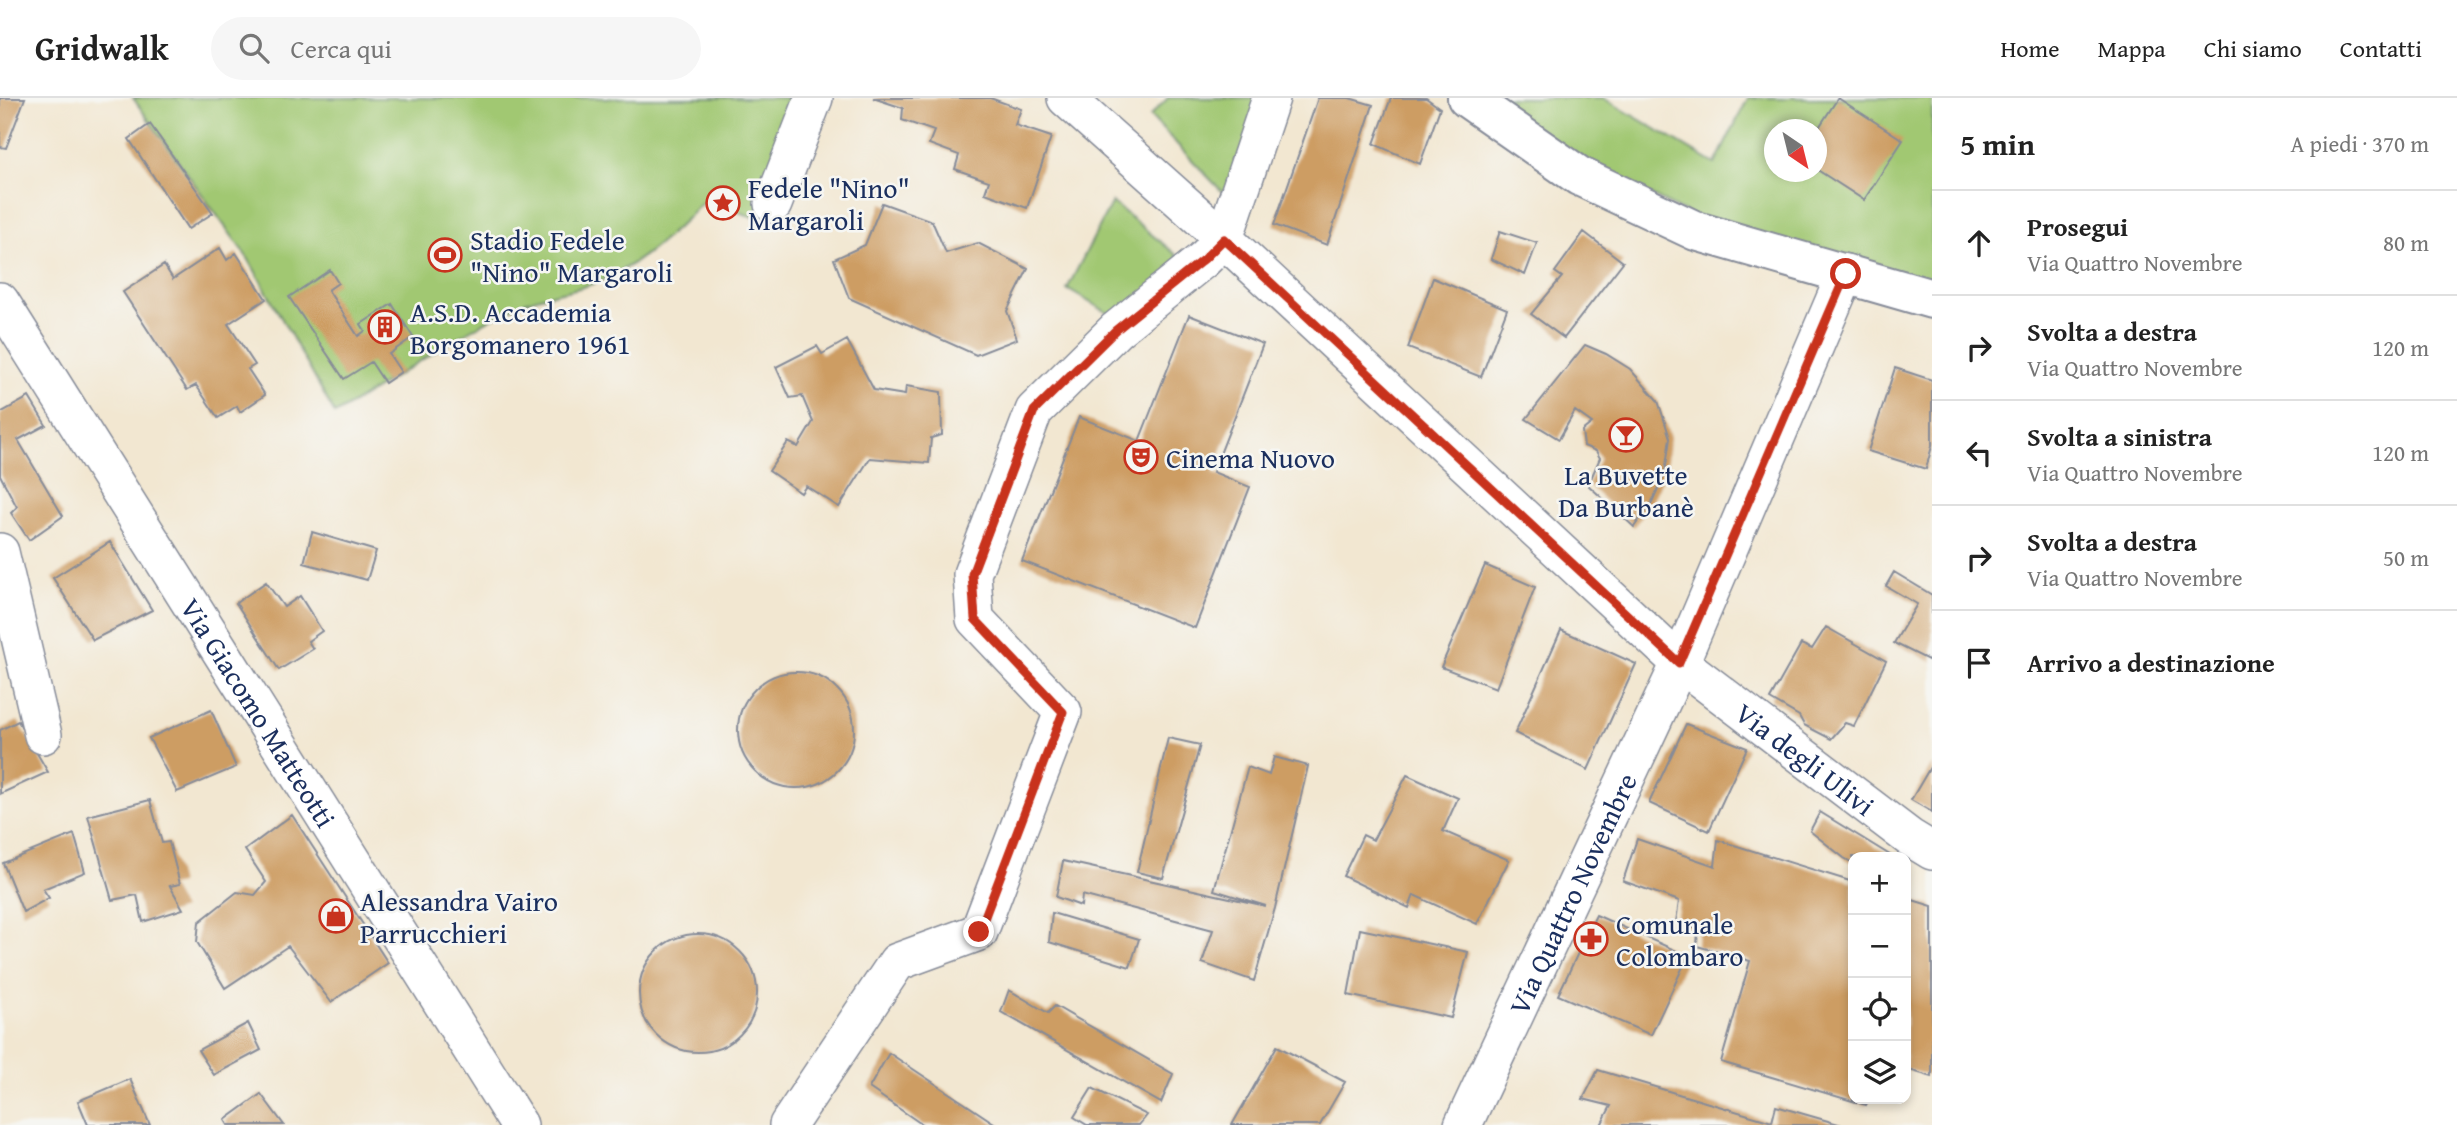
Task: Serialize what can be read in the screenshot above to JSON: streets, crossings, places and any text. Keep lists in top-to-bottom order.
{
  "streets": {
    "street": ["Via Giacomo Matteotti", "Via degli Ulivi", "Via Quattro Novembre"]
  },
  "crossings": [
    ["Via degli Ulivi", "Via Quattro Novembre"]
  ],
  "places": {
    "place": ["Fedele \"Nino\" Margaroli"],
    "sports": ["Stadio Fedele \"Nino\" Margaroli"],
    "building": ["A.S.D. Accademia Borgomanero 1961"],
    "bar": ["La Buvette Da Burbanè"],
    "theatre": ["Cinema Nuovo"],
    "shop": ["Alessandra Vairo Parrucchieri"],
    "pharmacy": ["Comunale Colombaro"]
  },
  "north": "bottom right",
  "page": {
    "header": "Gridwalk",
    "search": "Cerca qui",
    "nav": [
      "Home",
      "Mappa",
      "Chi siamo",
      "Contatti"
    ],
    "heading": ["5 min", "A piedi · 370 m"],
    "list": [
      ["Prosegui", "Via Quattro Novembre", "80 m"],
      ["Svolta a destra", "Via Quattro Novembre", "120 m"],
      ["Svolta a sinistra", "Via Quattro Novembre", "120 m"],
      ["Svolta a destra", "Via Quattro Novembre", "50 m"],
      "Arrivo a destinazione"
    ],
    "map_buttons": ["+", "−"]
  }
}
